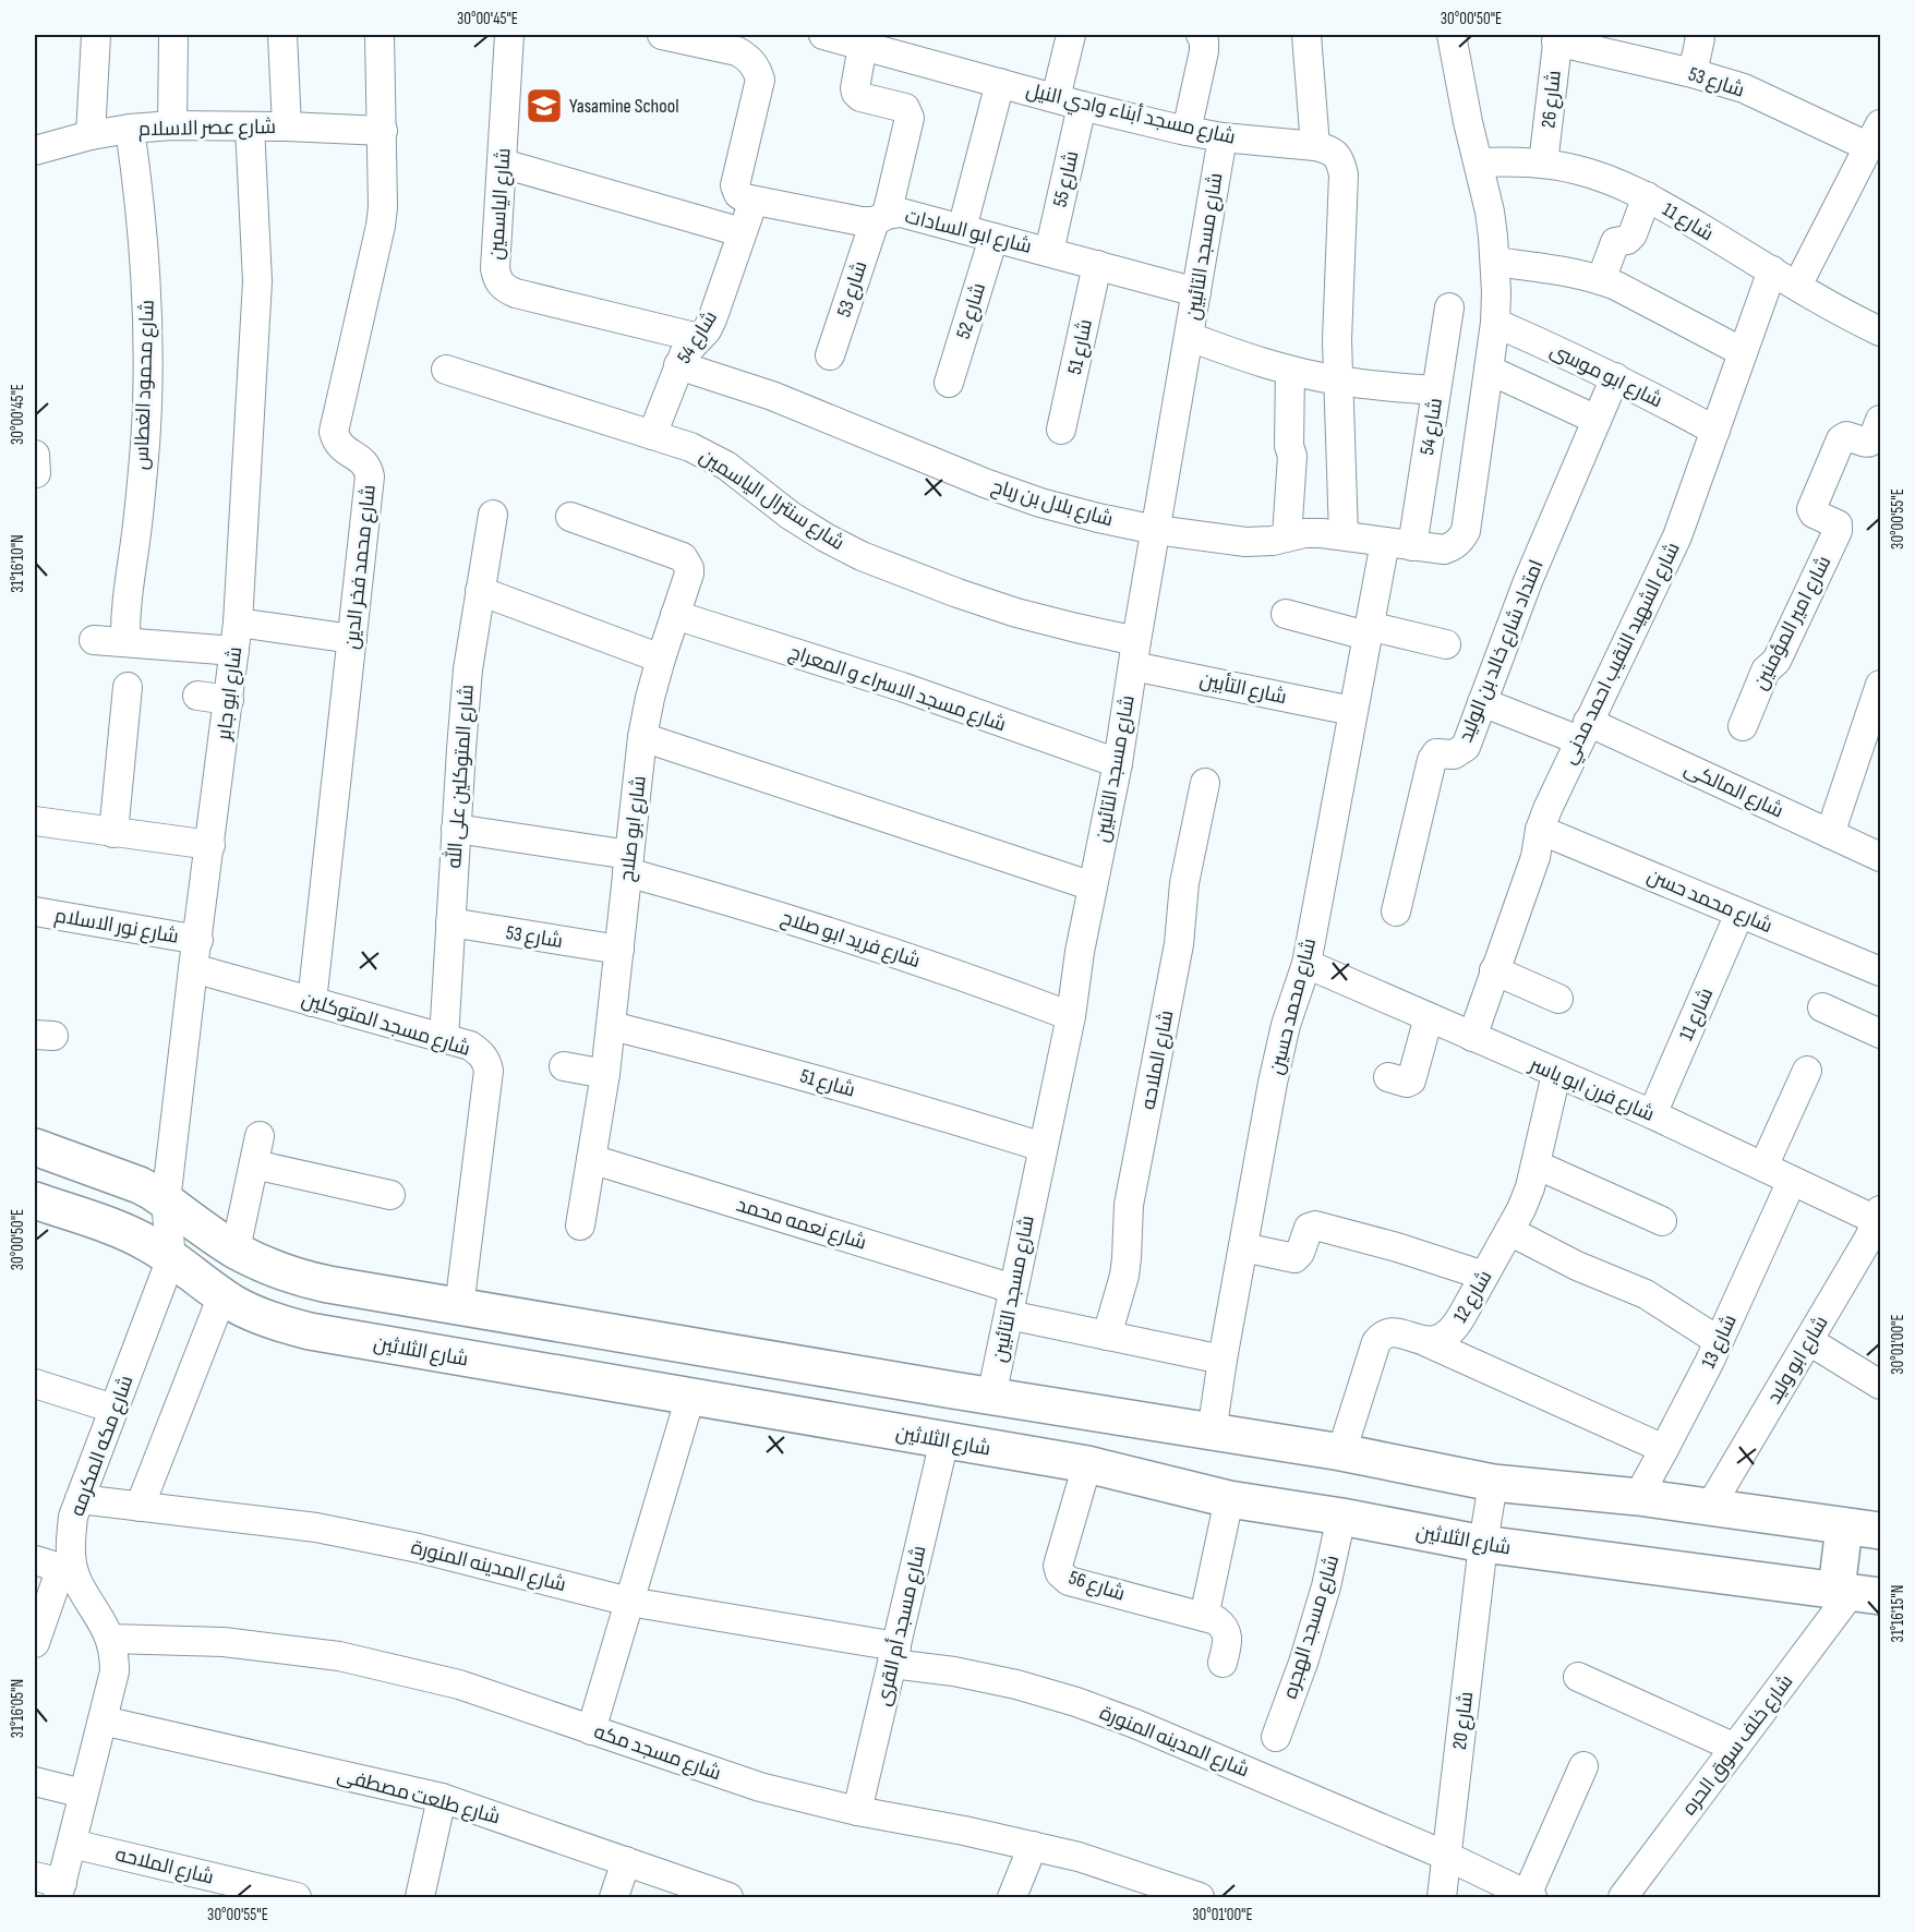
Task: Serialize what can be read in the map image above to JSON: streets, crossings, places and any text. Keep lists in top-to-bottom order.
{
  "streets": {
    "street": [
      "شارع 53",
      "شارع 26",
      "شارع مسجد أبناء وادي النيل",
      "شارع عصر الاسلام",
      "شارع 55",
      "شارع الياسمين",
      "شارع 11",
      "شارع ابو السادات",
      "شارع مسجد التائبين",
      "شارع 52",
      "شارع 54",
      "شارع 51",
      "شارع ابو موسى",
      "شارع محمود الغطاس",
      "شارع سنترال الياسمين",
      "شارع بلال بن رباح",
      "شارع محمد فخر الدين",
      "شارع امير المؤمنين",
      "امتداد شارع خالد بن الوليد",
      "شارع الشهيد النقيب احمد مدني",
      "شارع مسجد الاسراء و المعراج",
      "شارع التأبين",
      "شارع ابو جابر",
      "شارع المتوكلين على الله",
      "شارع المالكى",
      "شارع ابو صلاح",
      "شارع محمد حسن",
      "شارع نور الاسلام",
      "شارع فريد ابو صلاح",
      "شارع محمد حسين",
      "شارع مسجد المتوكلين",
      "شارع الملاحه",
      "شارع فرن ابو ياسر",
      "شارع نعمه محمد",
      "شارع 12",
      "شارع 13",
      "شارع الثلاثين",
      "شارع ابو وليد",
      "شارع مكه المكرمه",
      "شارع المدينه المنورة",
      "شارع 56",
      "شارع مسجد أم القرى",
      "شارع مسجد الهجره",
      "شارع 20",
      "شارع خلف سوق الحره",
      "شارع مسجد مكه",
      "شارع طلعت مصطفى"
    ]
  },
  "crossings": [
    ["شارع 53", "شارع 26"],
    ["شارع 53", "شارع مسجد أبناء وادي النيل"],
    ["شارع 53", "شارع ابو السادات"],
    ["شارع 53", "شارع المتوكلين على الله"],
    ["شارع 53", "شارع ابو صلاح"],
    ["شارع 26", "شارع 11"],
    ["شارع مسجد أبناء وادي النيل", "شارع 55"],
    ["شارع مسجد أبناء وادي النيل", "شارع مسجد التائبين"],
    ["شارع مسجد أبناء وادي النيل", "شارع بلال بن رباح"],
    ["شارع عصر الاسلام", "شارع محمود الغطاس"],
    ["شارع عصر الاسلام", "شارع محمد فخر الدين"],
    ["شارع عصر الاسلام", "شارع ابو جابر"],
    ["شارع 55", "شارع ابو السادات"],
    ["شارع الياسمين", "شارع 54"],
    ["شارع 11", "شارع الشهيد النقيب احمد مدني"],
    ["شارع 11", "شارع محمد حسن"],
    ["شارع 11", "شارع فرن ابو ياسر"],
    ["شارع ابو السادات", "شارع مسجد التائبين"],
    ["شارع ابو السادات", "شارع 52"],
    ["شارع ابو السادات", "شارع 54"],
    ["شارع ابو السادات", "شارع 51"],
    ["شارع مسجد التائبين", "شارع 51"],
    ["شارع مسجد التائبين", "شارع سنترال الياسمين"],
    ["شارع مسجد التائبين", "شارع بلال بن رباح"],
    ["شارع مسجد التائبين", "شارع مسجد الاسراء و المعراج"],
    ["شارع مسجد التائبين", "شارع التأبين"],
    ["شارع مسجد التائبين", "شارع فريد ابو صلاح"],
    ["شارع مسجد التائبين", "شارع نعمه محمد"],
    ["شارع 54", "شارع سنترال الياسمين"],
    ["شارع 54", "شارع بلال بن رباح"],
    ["شارع 51", "شارع ابو صلاح"],
    ["شارع ابو موسى", "امتداد شارع خالد بن الوليد"],
    ["شارع ابو موسى", "شارع الشهيد النقيب احمد مدني"],
    ["شارع سنترال الياسمين", "شارع التأبين"],
    ["شارع بلال بن رباح", "شارع محمد حسين"],
    ["شارع محمد فخر الدين", "شارع مسجد المتوكلين"],
    ["امتداد شارع خالد بن الوليد", "شارع المالكى"],
    ["شارع الشهيد النقيب احمد مدني", "شارع المالكى"],
    ["شارع الشهيد النقيب احمد مدني", "شارع محمد حسن"],
    ["شارع الشهيد النقيب احمد مدني", "شارع فرن ابو ياسر"],
    ["شارع مسجد الاسراء و المعراج", "شارع ابو صلاح"],
    ["شارع التأبين", "شارع محمد حسين"],
    ["شارع ابو جابر", "شارع نور الاسلام"],
    ["شارع ابو جابر", "شارع مسجد المتوكلين"],
    ["شارع ابو جابر", "شارع الثلاثين"],
    ["شارع ابو جابر", "شارع مكه المكرمه"],
    ["شارع المتوكلين على الله", "شارع فريد ابو صلاح"],
    ["شارع المتوكلين على الله", "شارع مسجد المتوكلين"],
    ["شارع ابو صلاح", "شارع فريد ابو صلاح"],
    ["شارع ابو صلاح", "شارع نعمه محمد"],
    ["شارع محمد حسين", "شارع فرن ابو ياسر"],
    ["شارع محمد حسين", "شارع نعمه محمد"],
    ["شارع الملاحه", "شارع نعمه محمد"],
    ["شارع الملاحه", "شارع مكه المكرمه"],
    ["شارع فرن ابو ياسر", "شارع 12"],
    ["شارع فرن ابو ياسر", "شارع 13"],
    ["شارع فرن ابو ياسر", "شارع ابو وليد"],
    ["شارع الثلاثين", "شارع مكه المكرمه"],
    ["شارع الثلاثين", "شارع 56"],
    ["شارع الثلاثين", "شارع مسجد أم القرى"],
    ["شارع الثلاثين", "شارع مسجد الهجره"],
    ["شارع الثلاثين", "شارع 20"],
    ["شارع الثلاثين", "شارع خلف سوق الحره"],
    ["شارع مكه المكرمه", "شارع المدينه المنورة"],
    ["شارع مكه المكرمه", "شارع مسجد مكه"],
    ["شارع مكه المكرمه", "شارع طلعت مصطفى"],
    ["شارع المدينه المنورة", "شارع مسجد أم القرى"],
    ["شارع المدينه المنورة", "شارع 20"],
    ["شارع مسجد أم القرى", "شارع مسجد مكه"]
  ],
  "places": {
    "school or university": ["Yasamine School"]
  },
  "coordinates": [
    "30°00'45\"E",
    "30°00'50\"E",
    "30°00'55\"E",
    "31°16'10\"N",
    "30°01'00\"E",
    "31°16'15\"N",
    "31°16'05\"N"
  ]
}
